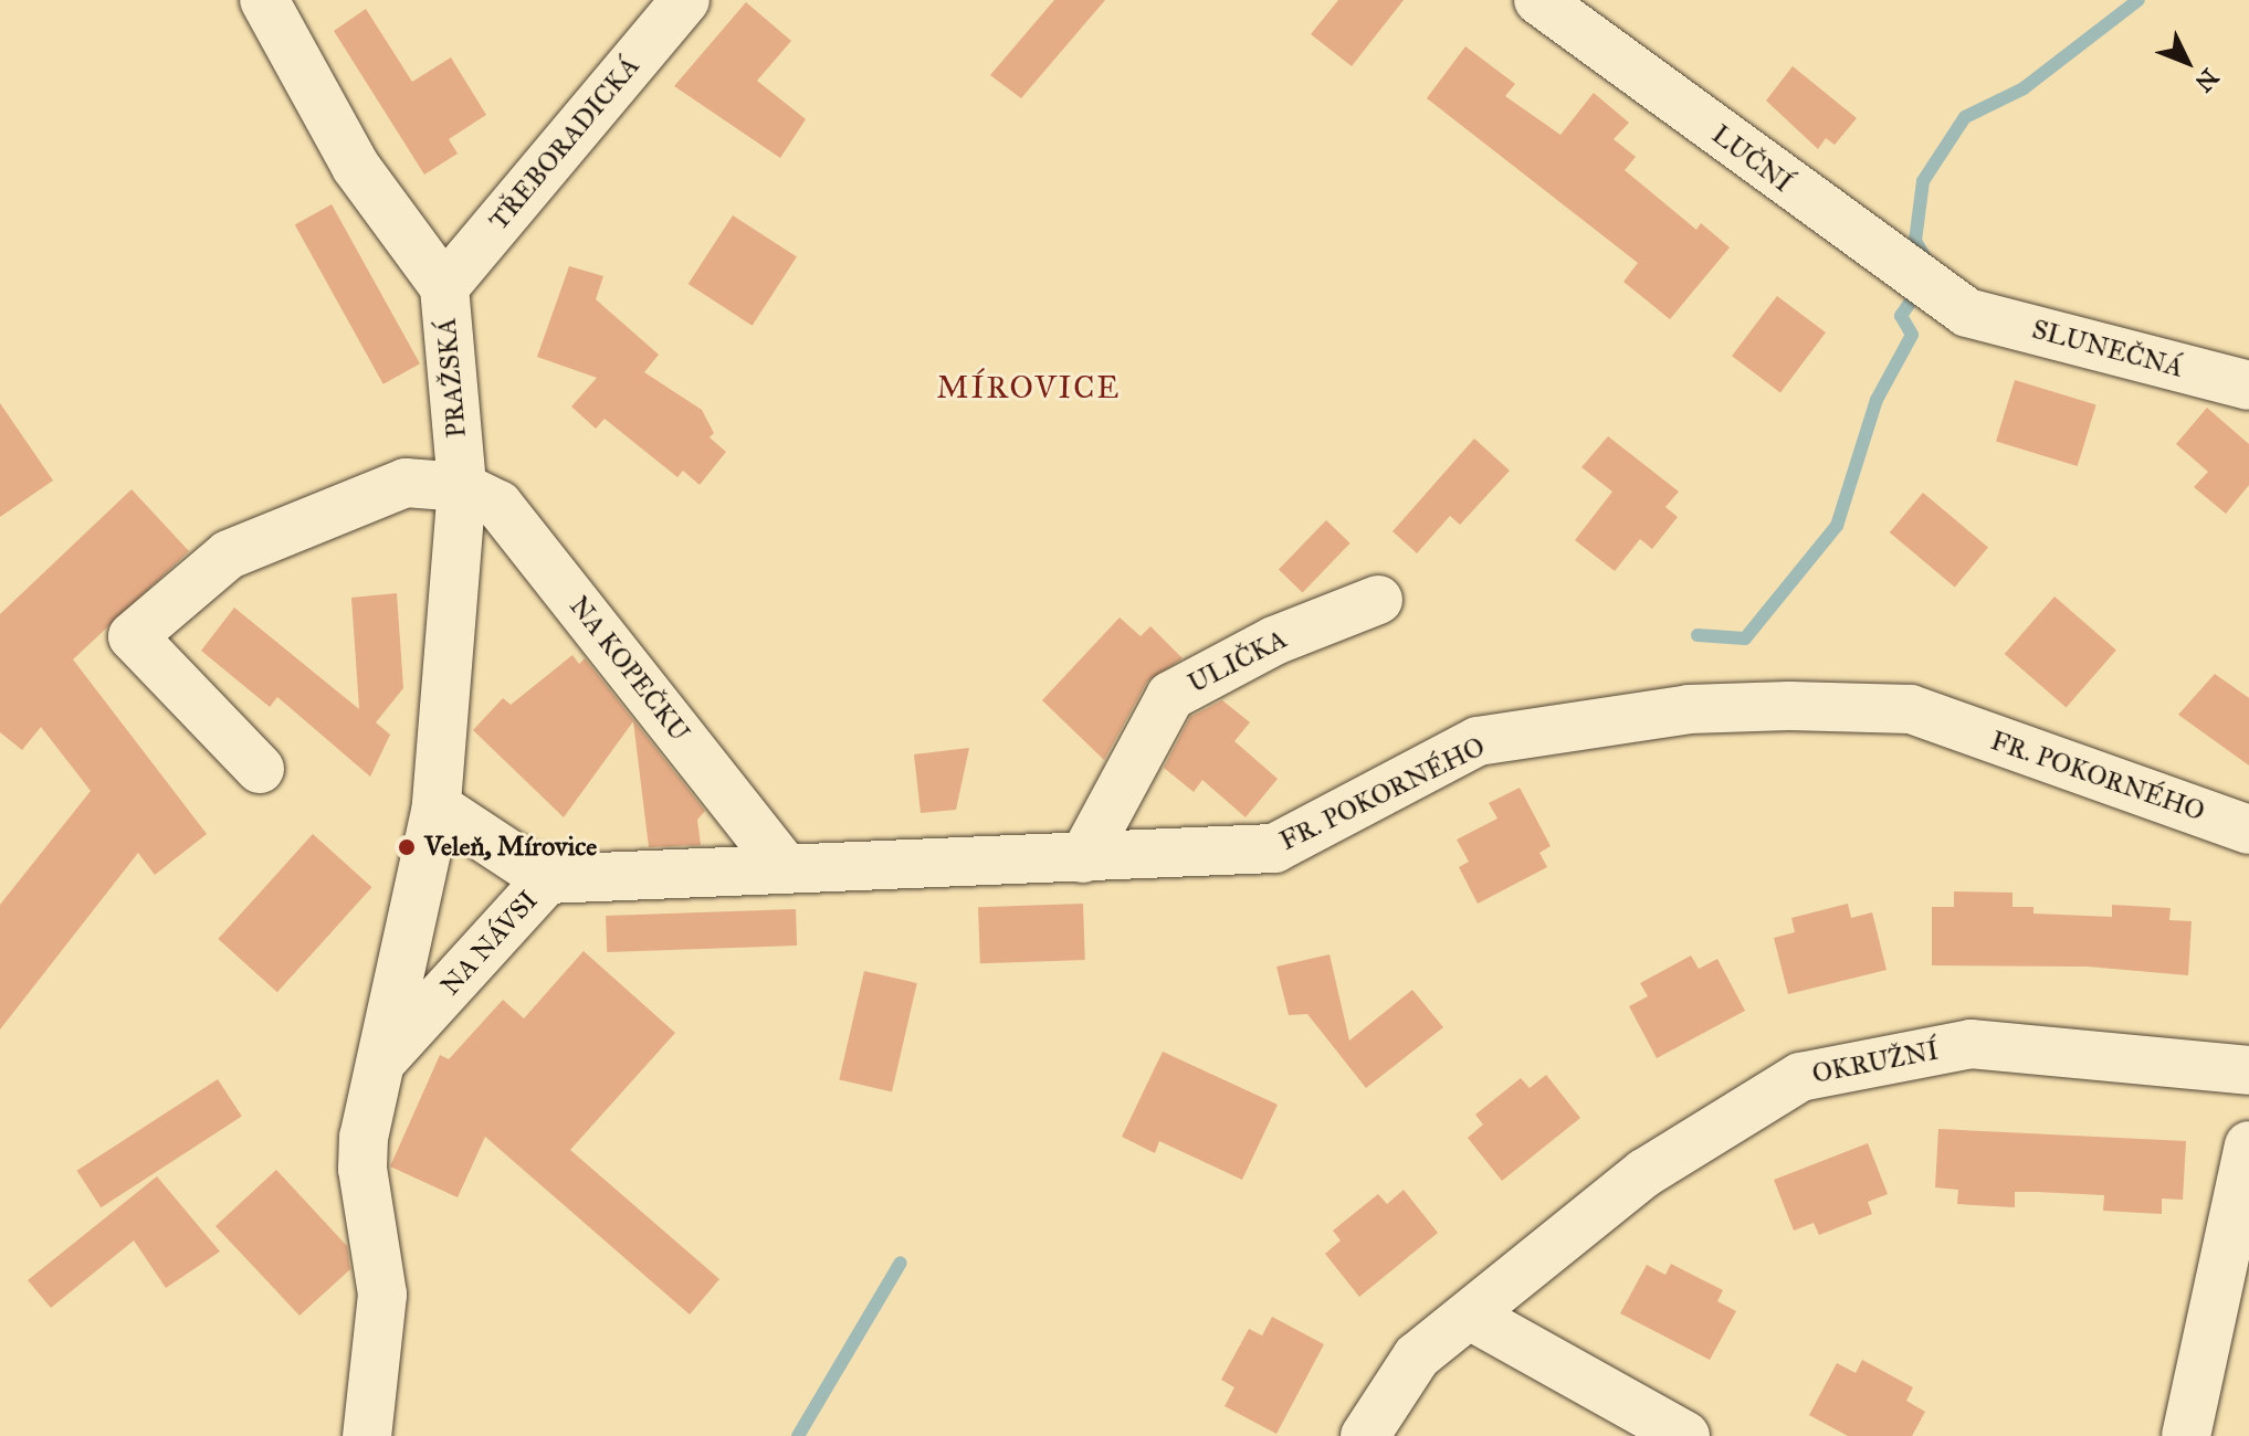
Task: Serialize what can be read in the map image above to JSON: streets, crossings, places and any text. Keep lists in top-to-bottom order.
{
  "streets": {
    "street": [
      "TŘEBORADICKÁ",
      "LUČNÍ",
      "SLUNEČNÁ",
      "PRAŽSKÁ",
      "ULIČKA",
      "NA KOPEČKU",
      "FR. POKORNÉHO",
      "NA NÁVSI",
      "OKRUŽNÍ"
    ]
  },
  "crossings": [
    ["TŘEBORADICKÁ", "PRAŽSKÁ"],
    ["LUČNÍ", "SLUNEČNÁ"],
    ["PRAŽSKÁ", "NA KOPEČKU"],
    ["PRAŽSKÁ", "NA NÁVSI"],
    ["ULIČKA", "FR. POKORNÉHO"],
    ["NA KOPEČKU", "FR. POKORNÉHO"],
    ["FR. POKORNÉHO", "NA NÁVSI"]
  ],
  "districts": ["MÍROVICE"],
  "places": ["Veleň, Mírovice"],
  "north": "bottom right"
}
